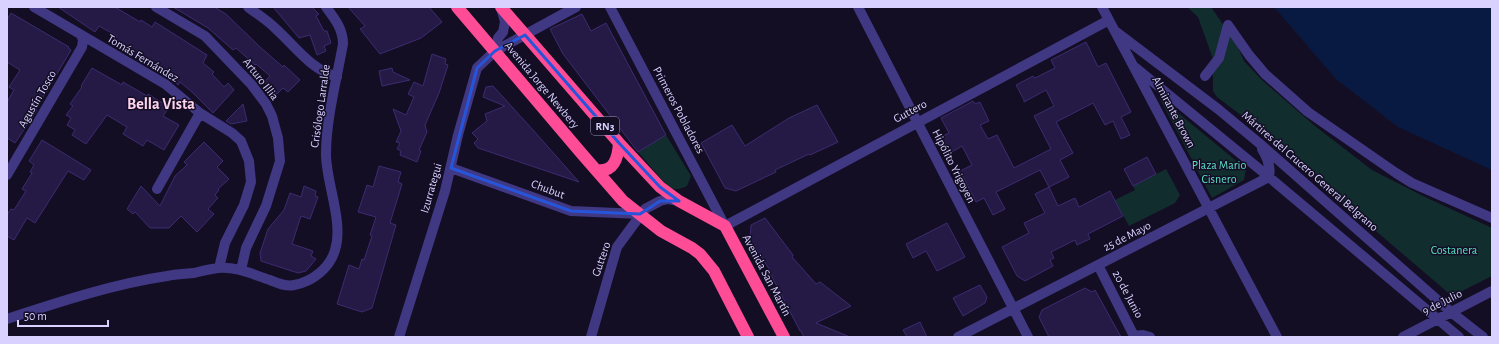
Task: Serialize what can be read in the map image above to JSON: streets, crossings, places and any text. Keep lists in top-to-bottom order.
{
  "streets": {
    "highway": ["Avenida Jorge Newbery", "RN3", "Avenida San Martín"],
    "street": [
      "Tomás Fernández",
      "Arturo Illia",
      "Agustín Tosco",
      "Crisólogo Larralde",
      "Primeros Pobladores",
      "Guttero",
      "Almirante Brown",
      "Hipólito Yrigoyen",
      "Mártires del Crucero General Belgrano",
      "Izurrategui",
      "Chubut",
      "25 de Mayo",
      "20 de Junio",
      "9 de Julio"
    ]
  },
  "crossings": [
    ["Tomás Fernández", "Agustín Tosco"],
    ["Arturo Illia", "Crisólogo Larralde"],
    ["Avenida Jorge Newbery", "Primeros Pobladores"],
    ["Avenida Jorge Newbery", "Guttero"],
    ["Avenida Jorge Newbery", "Izurrategui"],
    ["Avenida Jorge Newbery", "Chubut"],
    ["Avenida Jorge Newbery", "Avenida San Martín"],
    ["Primeros Pobladores", "Guttero"],
    ["Primeros Pobladores", "Avenida San Martín"],
    ["Guttero", "Almirante Brown"],
    ["Guttero", "Hipólito Yrigoyen"],
    ["Guttero", "Chubut"],
    ["Guttero", "Avenida San Martín"],
    ["Almirante Brown", "Mártires del Crucero General Belgrano"],
    ["Almirante Brown", "25 de Mayo"],
    ["Hipólito Yrigoyen", "25 de Mayo"],
    ["Mártires del Crucero General Belgrano", "9 de Julio"],
    ["Izurrategui", "Chubut"],
    ["25 de Mayo", "20 de Junio"]
  ],
  "districts": ["Bella Vista"],
  "parks": ["Plaza Mario Cisnero", "Costanera"],
  "scale_bar": "50 m"
}
